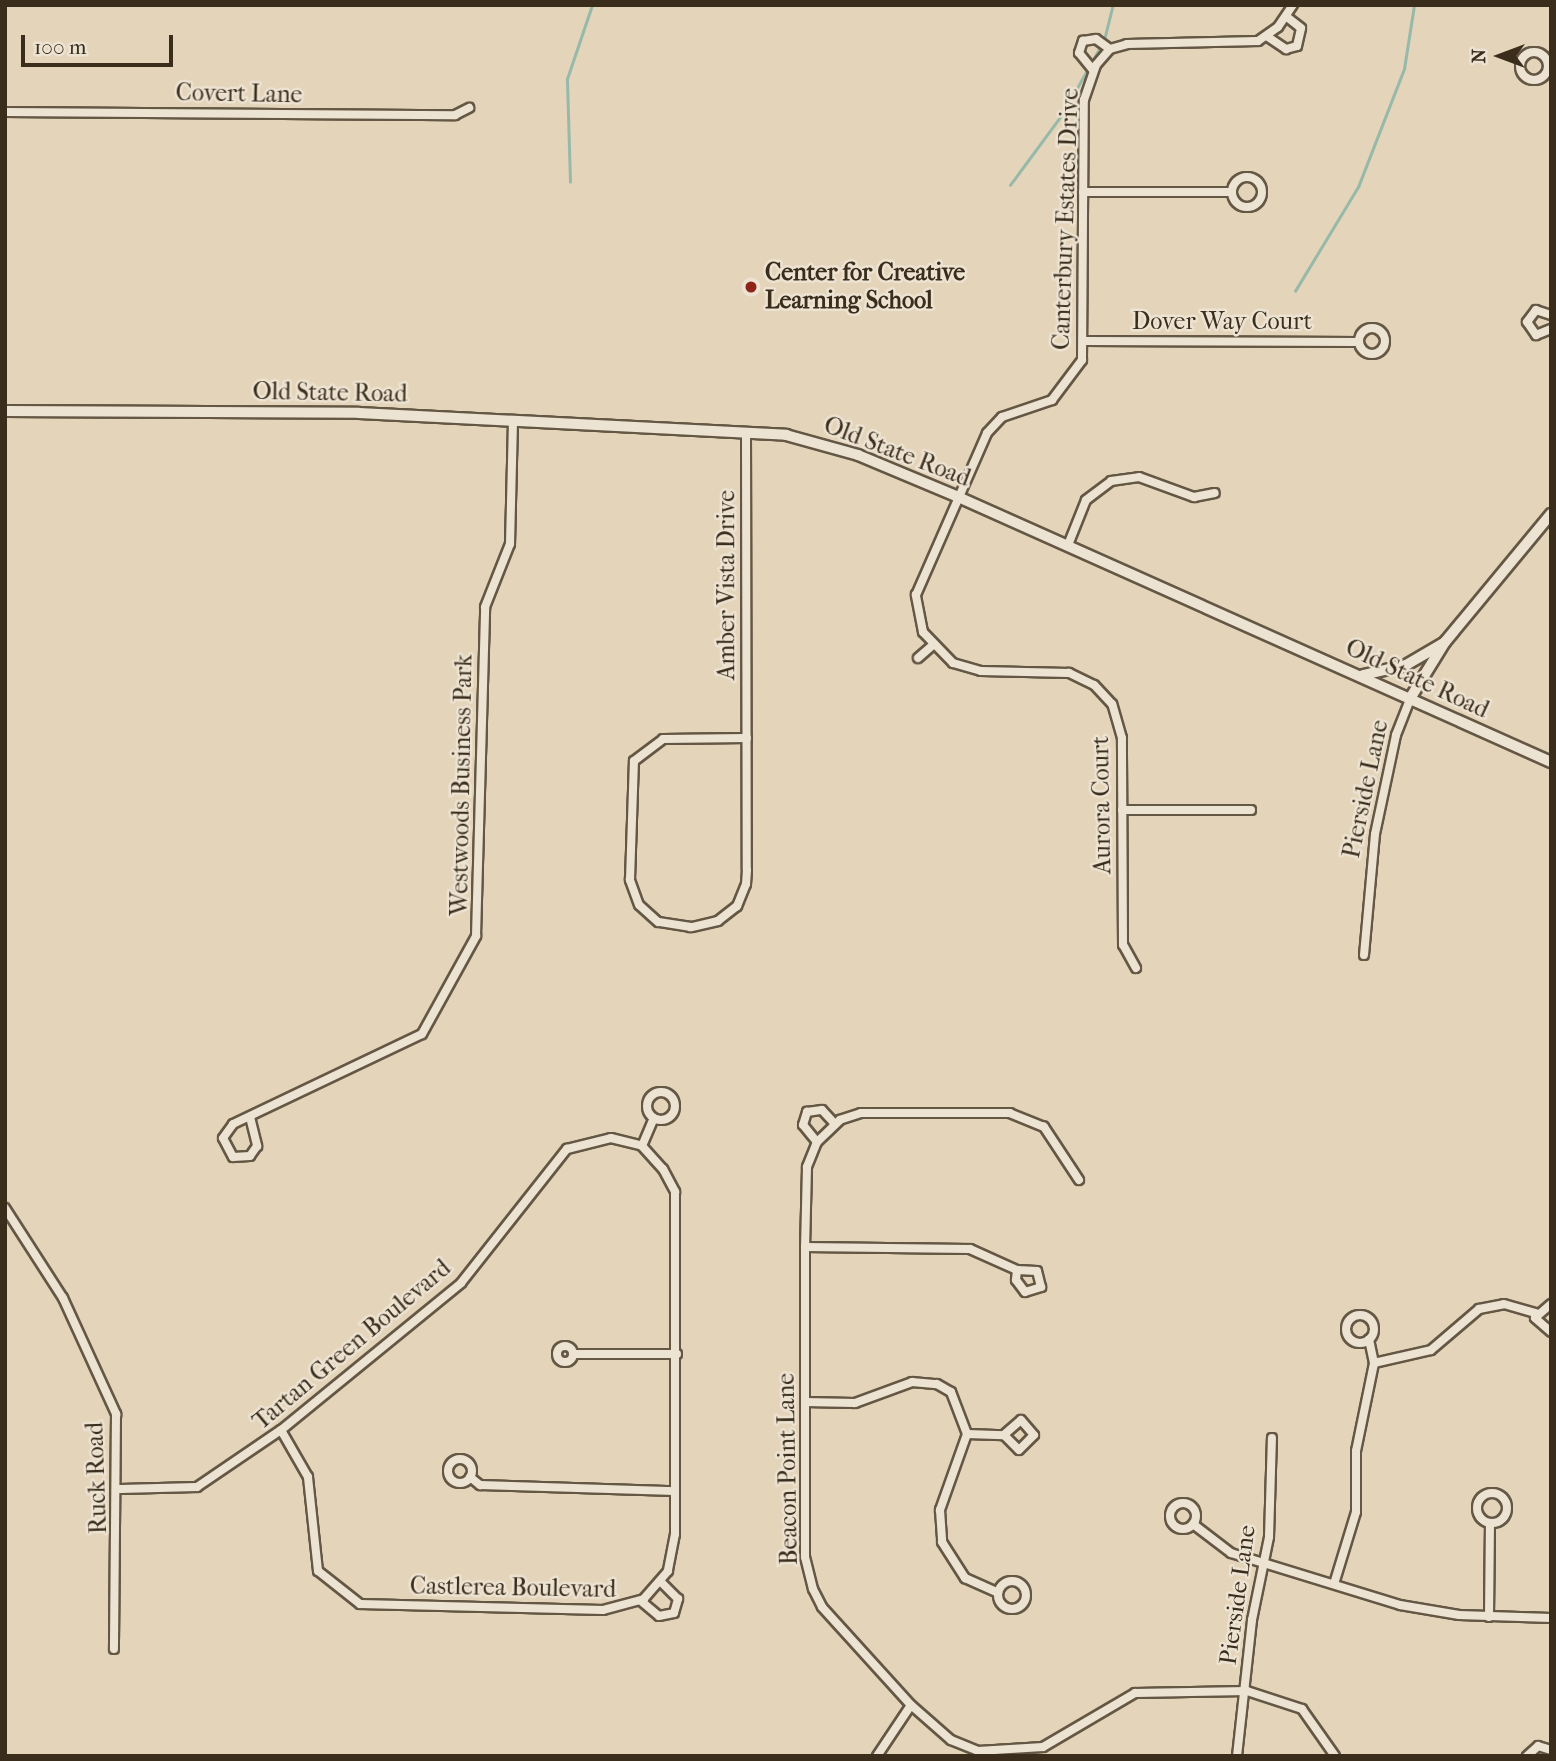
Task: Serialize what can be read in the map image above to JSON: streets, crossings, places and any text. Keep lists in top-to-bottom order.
{
  "streets": {
    "street": [
      "Covert Lane",
      "Canterbury Estates Drive",
      "Dover Way Court",
      "Old State Road",
      "Amber Vista Drive",
      "Westwoods Business Park",
      "Pierside Lane",
      "Aurora Court",
      "Tartan Green Boulevard",
      "Beacon Point Lane",
      "Ruck Road",
      "Castlerea Boulevard"
    ]
  },
  "crossings": [
    ["Canterbury Estates Drive", "Dover Way Court"],
    ["Canterbury Estates Drive", "Old State Road"],
    ["Old State Road", "Amber Vista Drive"],
    ["Old State Road", "Westwoods Business Park"],
    ["Old State Road", "Pierside Lane"],
    ["Pierside Lane", "Beacon Point Lane"],
    ["Tartan Green Boulevard", "Ruck Road"],
    ["Tartan Green Boulevard", "Castlerea Boulevard"]
  ],
  "places": ["Center for Creative Learning School"],
  "scale_bar": "100 m",
  "north": "left"
}
